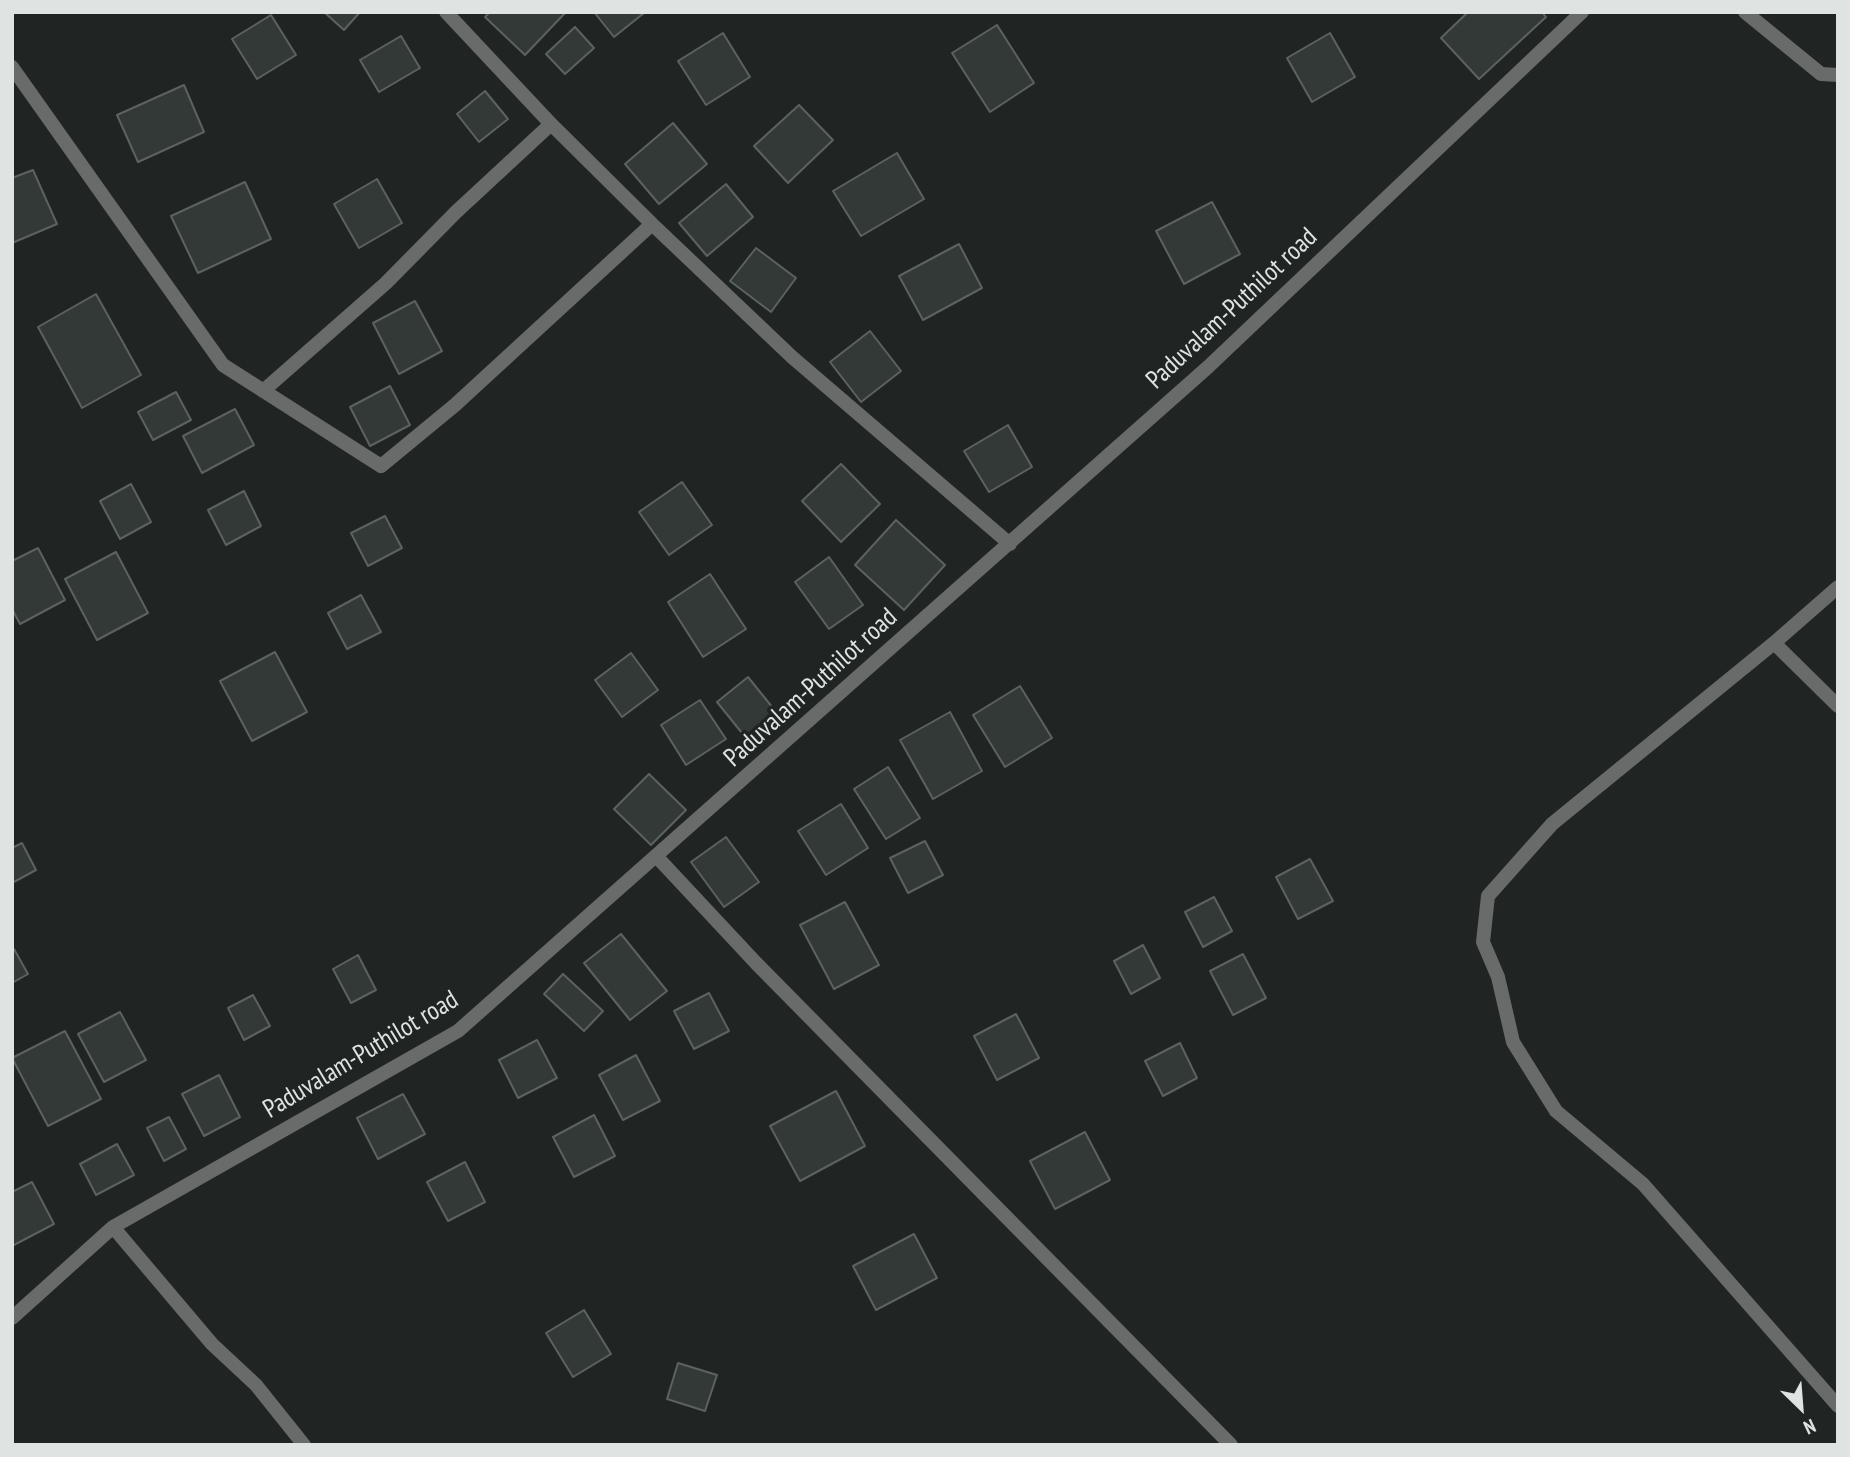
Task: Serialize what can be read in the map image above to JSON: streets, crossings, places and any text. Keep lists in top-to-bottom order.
{
  "streets": {
    "street": ["Paduvalam-Puthilot road"]
  },
  "north": "bottom right"
}
